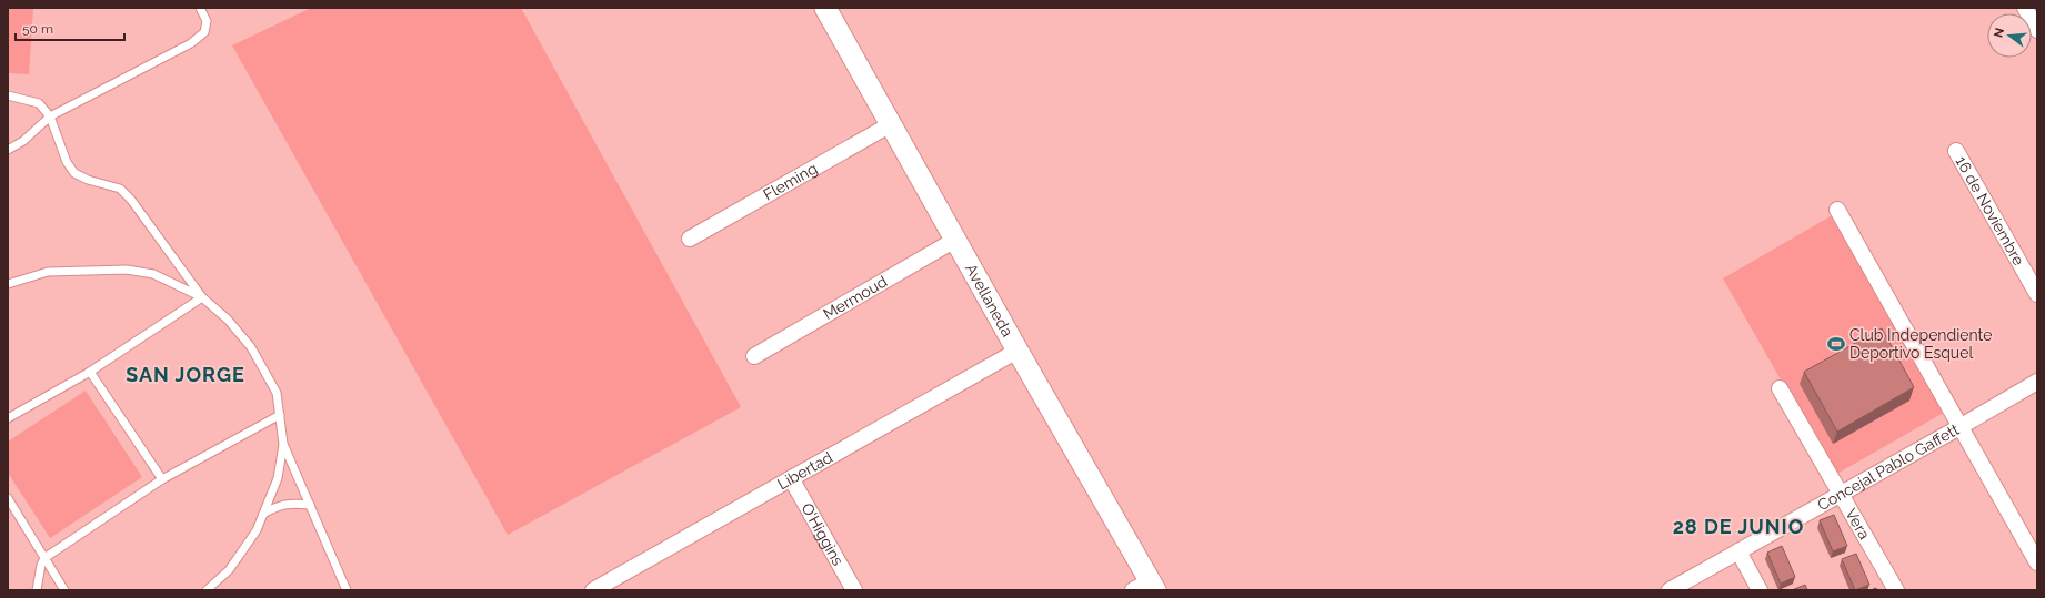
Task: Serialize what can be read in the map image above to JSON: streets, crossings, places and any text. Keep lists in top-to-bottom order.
{
  "streets": {
    "street": [
      "Fleming",
      "16 de Noviembre",
      "Mermoud",
      "Avellaneda",
      "Concejal Pablo Gaffett",
      "Libertad",
      "Vera",
      "O'Higgins"
    ]
  },
  "crossings": [
    ["Fleming", "Avellaneda"],
    ["Mermoud", "Avellaneda"],
    ["Avellaneda", "Libertad"],
    ["Concejal Pablo Gaffett", "Vera"],
    ["Libertad", "O'Higgins"]
  ],
  "districts": ["SAN JORGE", "28 DE JUNIO"],
  "places": {
    "sports": ["Club Independiente Deportivo Esquel"]
  },
  "scale_bar": "50 m",
  "north": "left"
}
